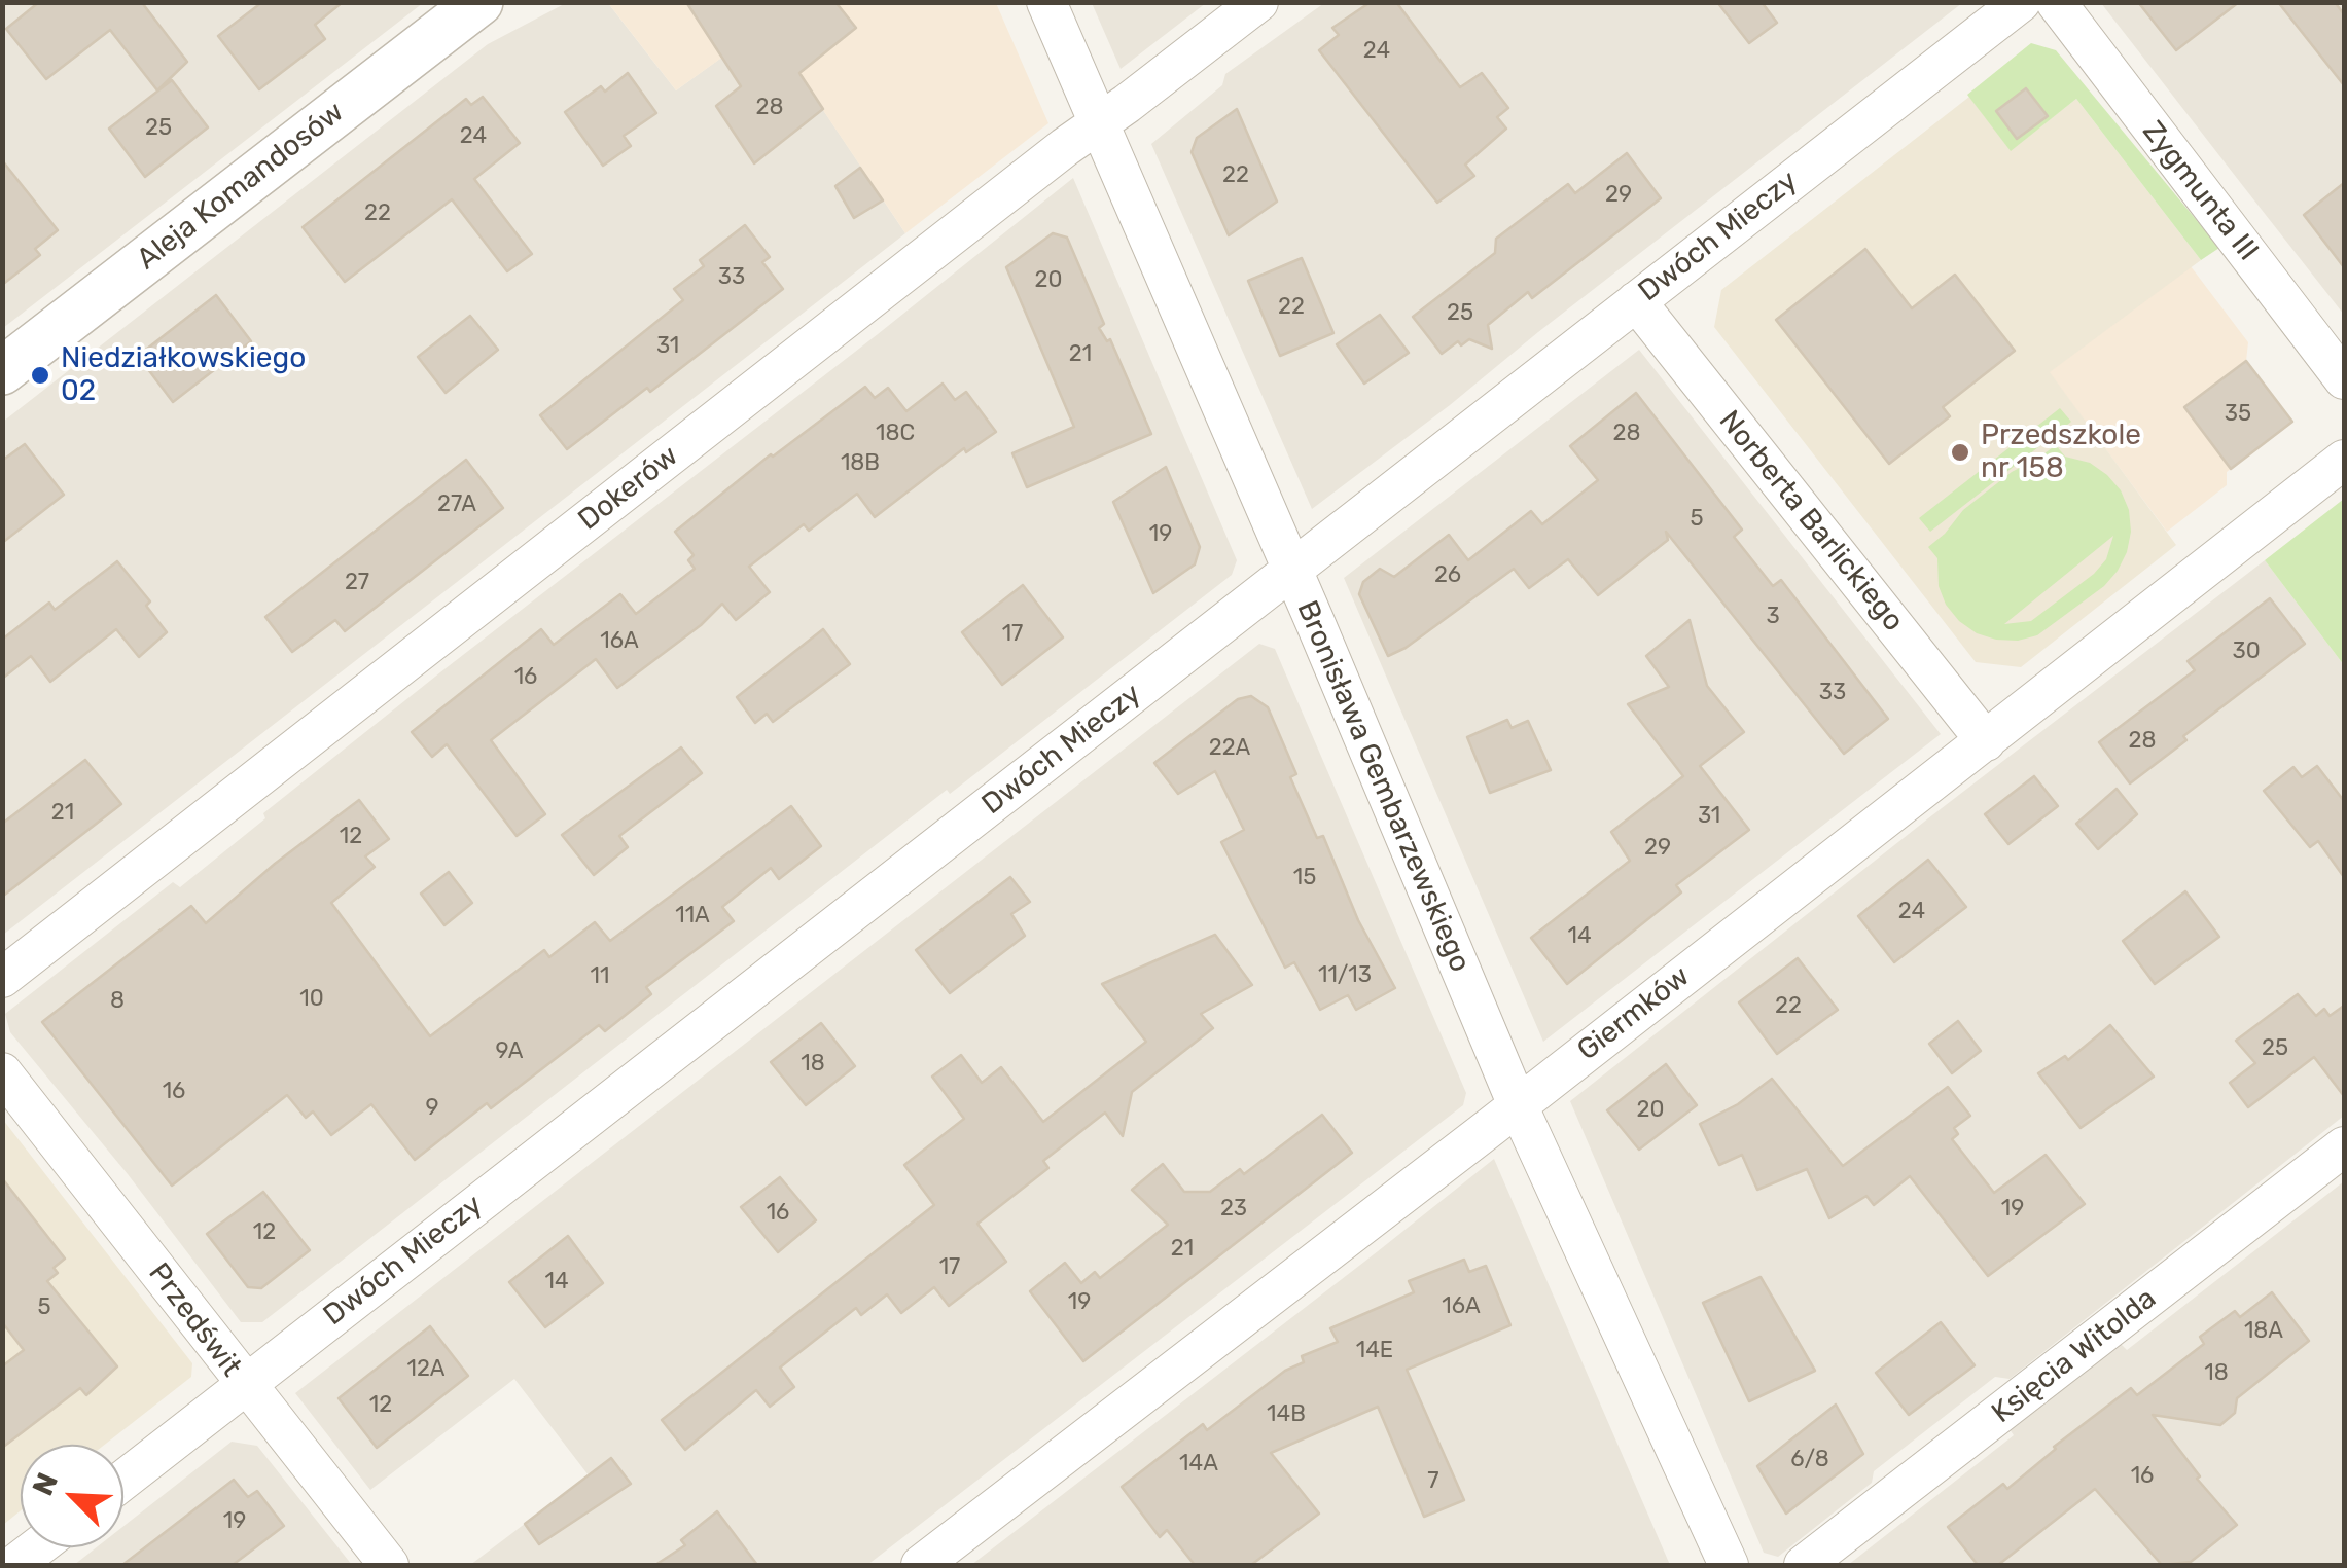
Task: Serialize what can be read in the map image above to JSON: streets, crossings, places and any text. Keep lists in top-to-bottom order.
{
  "streets": {
    "street": [
      "Aleja Komandosów",
      "Zygmunta III",
      "Dwóch Mieczy",
      "Dokerów",
      "Norberta Barlickiego",
      "Bronisława Gembarzewskiego",
      "Giermków",
      "Przedświt",
      "Księcia Witolda"
    ]
  },
  "crossings": [
    ["Dwóch Mieczy", "Norberta Barlickiego"],
    ["Dwóch Mieczy", "Bronisława Gembarzewskiego"],
    ["Dwóch Mieczy", "Przedświt"],
    ["Dokerów", "Bronisława Gembarzewskiego"],
    ["Norberta Barlickiego", "Giermków"],
    ["Bronisława Gembarzewskiego", "Giermków"]
  ],
  "places": ["Niedziałkowskiego 02", "Przedszkole nr 158"],
  "house_numbers": [
    "24",
    "28",
    "25",
    "24",
    "22",
    "29",
    "22",
    "33",
    "20",
    "22",
    "25",
    "31",
    "21",
    "35",
    "18C",
    "28",
    "18B",
    "27A",
    "5",
    "19",
    "26",
    "27",
    "3",
    "17",
    "16A",
    "30",
    "16",
    "33",
    "28",
    "22A",
    "21",
    "31",
    "12",
    "29",
    "15",
    "24",
    "11A",
    "14",
    "11/13",
    "11",
    "10",
    "8",
    "22",
    "25",
    "9A",
    "18",
    "16",
    "9",
    "20",
    "23",
    "19",
    "16",
    "12",
    "21",
    "17",
    "14",
    "19",
    "16A",
    "5",
    "18A",
    "14E",
    "12A",
    "18",
    "12",
    "14B",
    "6/8",
    "14A",
    "16",
    "7",
    "19"
  ],
  "north": "top left"
}
